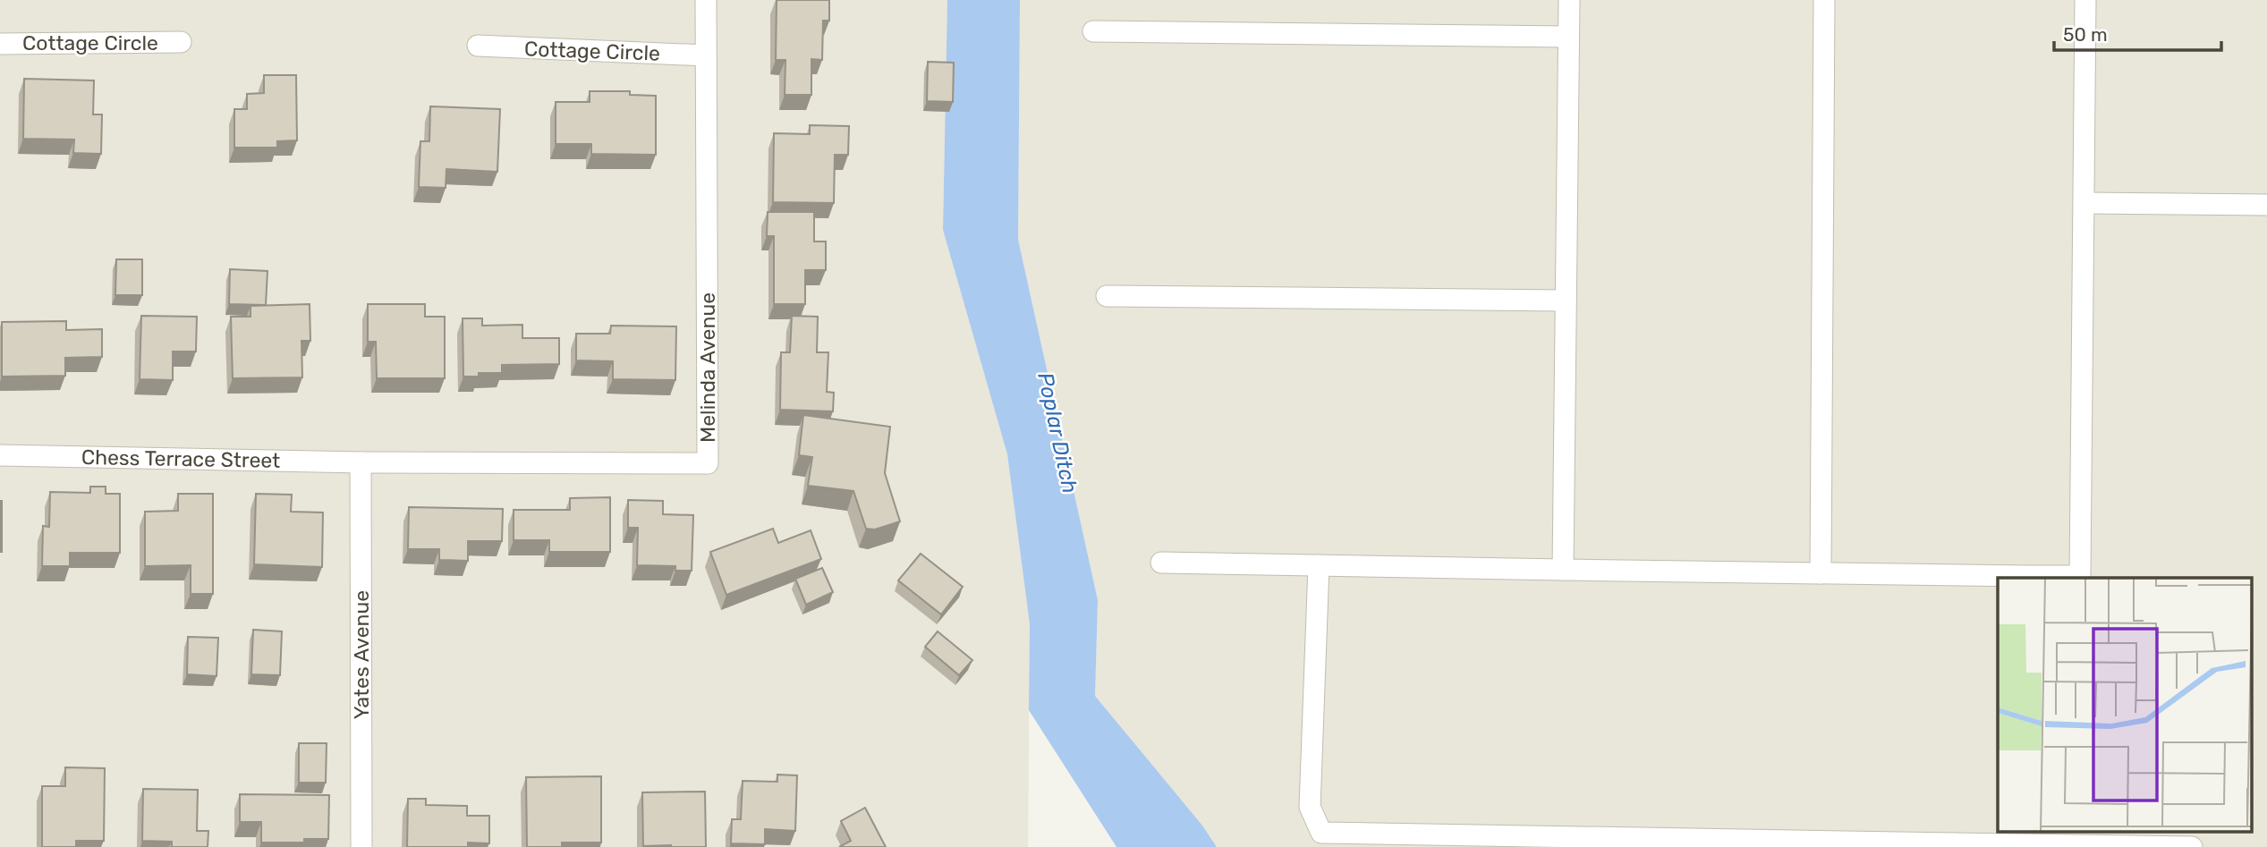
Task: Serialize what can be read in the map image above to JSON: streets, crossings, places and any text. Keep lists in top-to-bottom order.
{
  "streets": {
    "street": [
      "Cottage Circle",
      "Melinda Avenue",
      "Chess Terrace Street",
      "Yates Avenue"
    ]
  },
  "crossings": [
    ["Cottage Circle", "Melinda Avenue"],
    ["Melinda Avenue", "Chess Terrace Street"],
    ["Melinda Avenue", "Yates Avenue"],
    ["Chess Terrace Street", "Yates Avenue"]
  ],
  "water": ["Poplar Ditch"],
  "scale_bar": "50 m"
}
